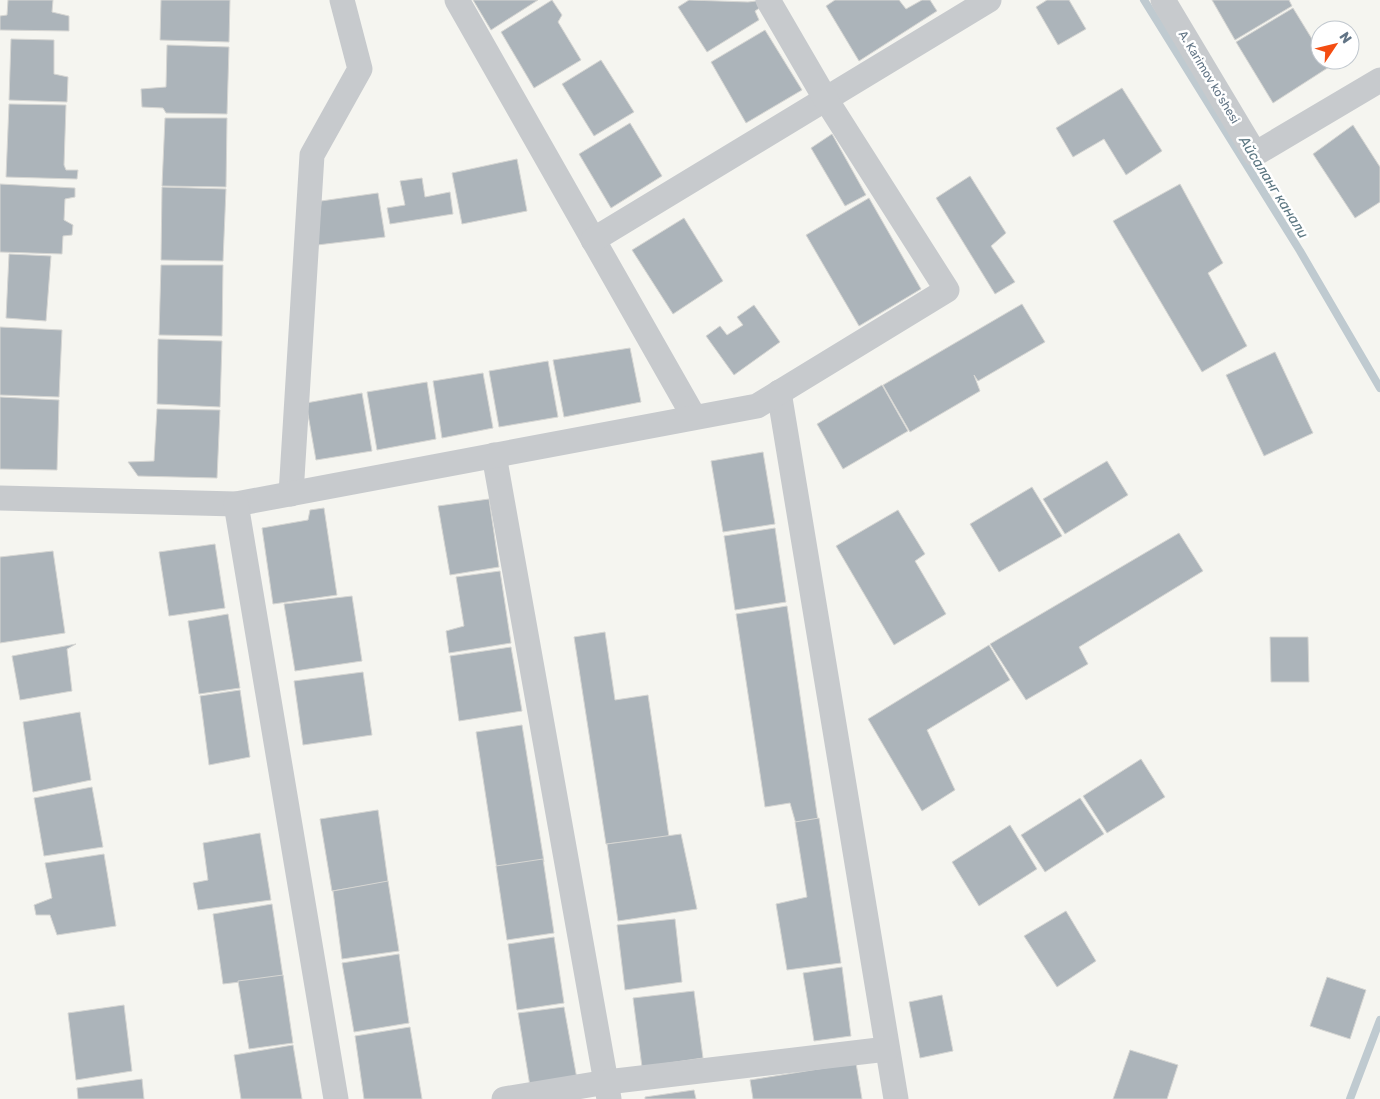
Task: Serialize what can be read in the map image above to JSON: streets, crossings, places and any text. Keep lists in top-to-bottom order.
{
  "streets": {
    "street": ["A. Karimov ko'shesi"]
  },
  "water": ["Айсаланг канали"],
  "north": "top right"
}
